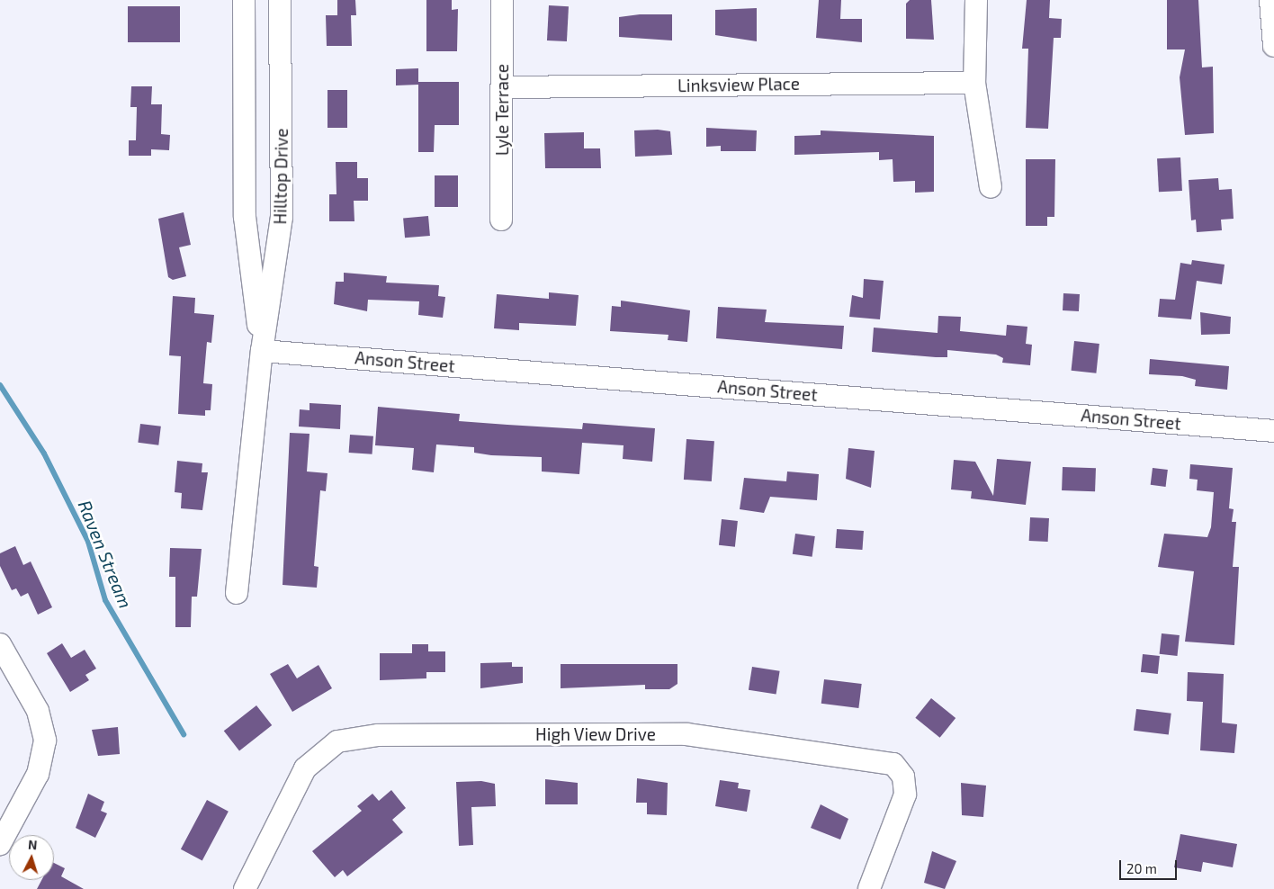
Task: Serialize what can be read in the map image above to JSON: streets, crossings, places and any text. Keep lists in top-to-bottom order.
{
  "streets": {
    "street": [
      "Linksview Place",
      "Lyle Terrace",
      "Hilltop Drive",
      "Anson Street",
      "High View Drive"
    ]
  },
  "crossings": [
    ["Linksview Place", "Lyle Terrace"],
    ["Hilltop Drive", "Anson Street"]
  ],
  "water": ["Raven Stream"],
  "scale_bar": "20 m",
  "north": "top"
}
